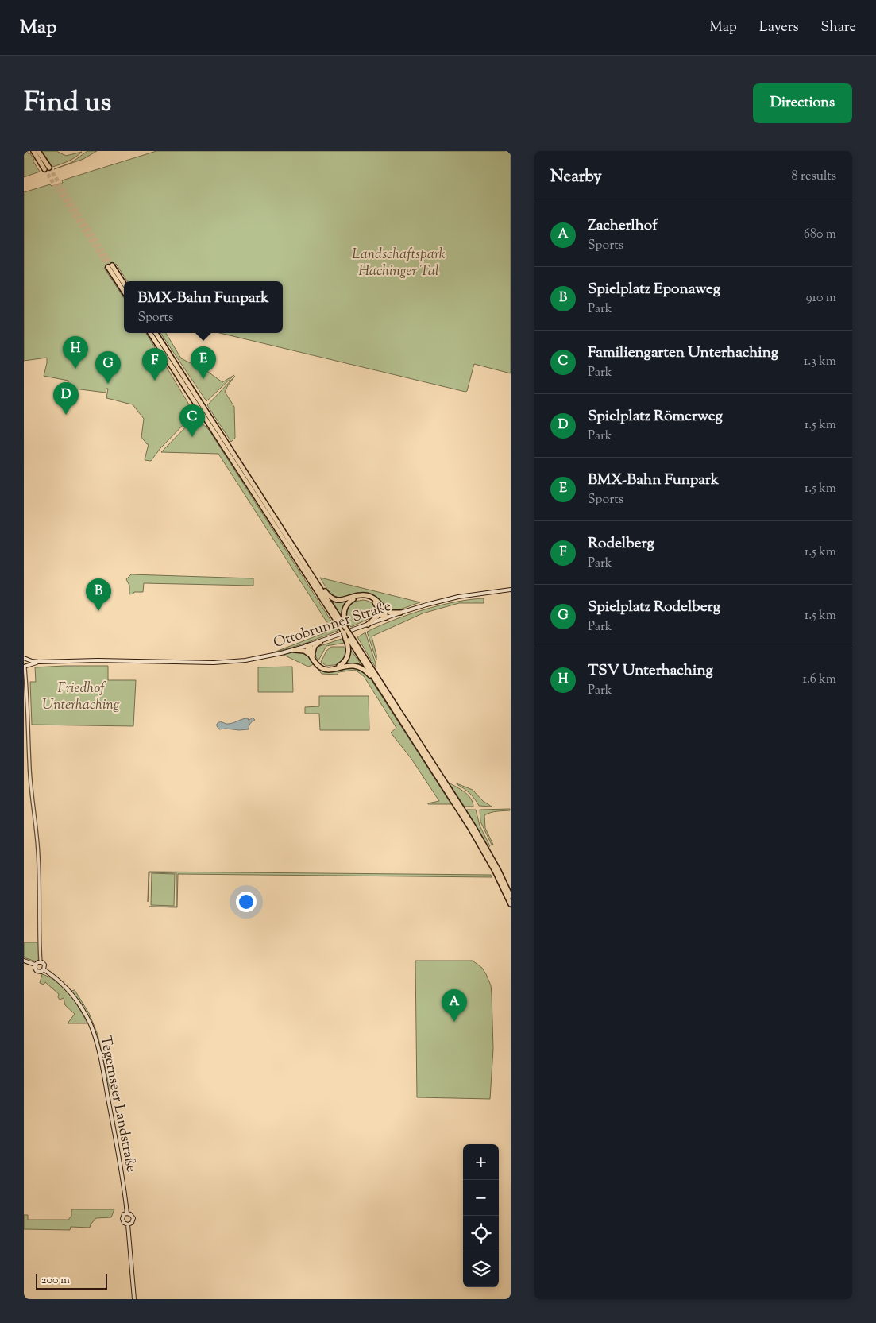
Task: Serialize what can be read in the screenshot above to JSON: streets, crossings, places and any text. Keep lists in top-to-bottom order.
{
  "streets": {
    "main road": ["Ottobrunner Straße", "Tegernseer Landstraße"]
  },
  "parks": ["Landschaftspark Hachinger Tal", "Friedhof Unterhaching"],
  "scale_bar": "200 m",
  "page": {
    "header": "Map",
    "nav": ["Map", "Layers", "Share"],
    "title": "Find us",
    "buttons": "Directions",
    "heading": ["Nearby", "8 results"],
    "list": [
      {
        "mark": "A",
        "name": "Zacherlhof",
        "note": "Sports",
        "value": "680 m"
      },
      {
        "mark": "B",
        "name": "Spielplatz Eponaweg",
        "note": "Park",
        "value": "910 m"
      },
      {
        "mark": "C",
        "name": "Familiengarten Unterhaching",
        "note": "Park",
        "value": "1.3 km"
      },
      {
        "mark": "D",
        "name": "Spielplatz Römerweg",
        "note": "Park",
        "value": "1.5 km"
      },
      {
        "mark": "E",
        "name": "BMX-Bahn Funpark",
        "note": "Sports",
        "value": "1.5 km"
      },
      {
        "mark": "F",
        "name": "Rodelberg",
        "note": "Park",
        "value": "1.5 km"
      },
      {
        "mark": "G",
        "name": "Spielplatz Rodelberg",
        "note": "Park",
        "value": "1.5 km"
      },
      {
        "mark": "H",
        "name": "TSV Unterhaching",
        "note": "Park",
        "value": "1.6 km"
      }
    ],
    "popup": ["BMX-Bahn Funpark", "Sports"],
    "pins": [
      "H",
      "E",
      "F",
      "G",
      "D",
      "C",
      "B",
      "A"
    ],
    "map_buttons": ["+", "−"],
    "scale": "200 m"
  }
}
